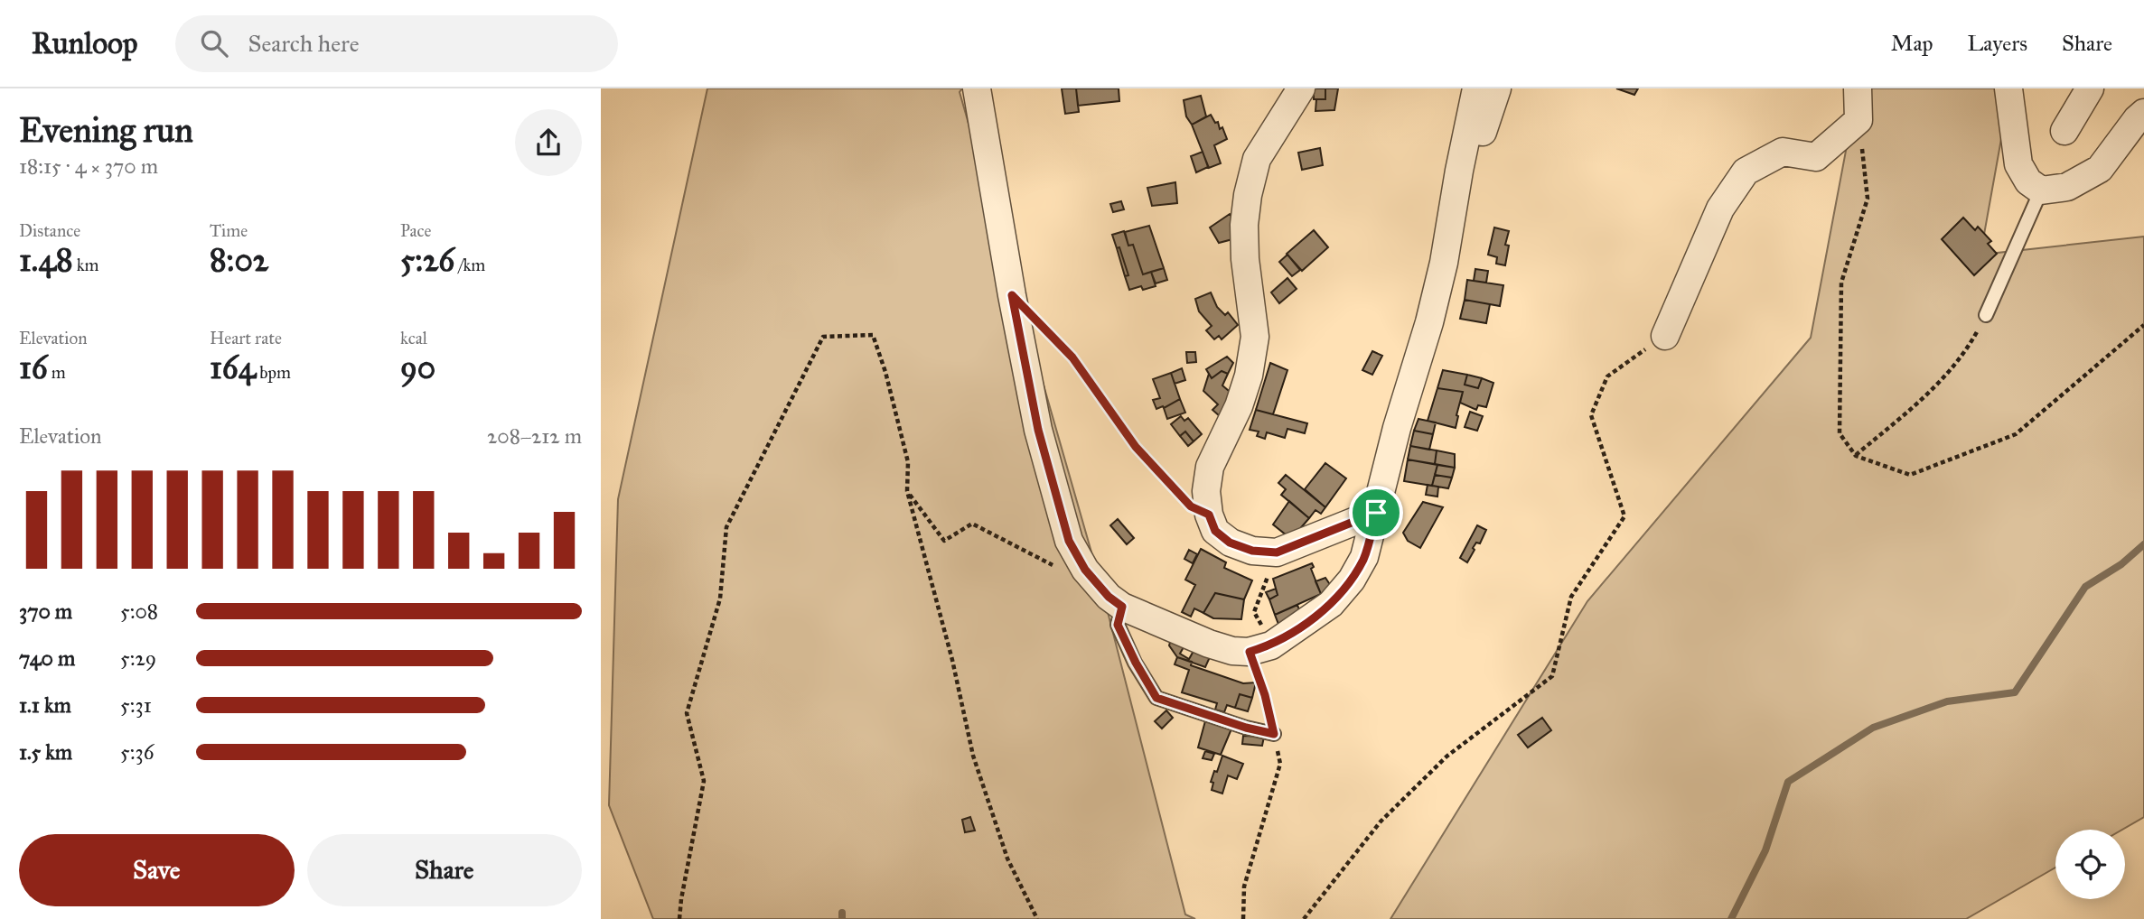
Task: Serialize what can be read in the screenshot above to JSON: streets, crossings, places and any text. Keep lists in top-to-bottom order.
{
  "page": {
    "header": "Runloop",
    "search": "Search here",
    "nav": ["Map", "Layers", "Share"],
    "heading": ["Evening run", "18:15 · 4 × 370 m"],
    "stats": [
      ["Distance", "1.48 km"],
      ["Time", "8:02"],
      ["Pace", "5:26 /km"],
      ["Elevation", "16 m"],
      ["Heart rate", "164 bpm"],
      ["kcal", "90"]
    ],
    "chart": ["Elevation", "208–212 m"],
    "list": [
      {
        "name": "370 m",
        "note": "5:08"
      },
      {
        "name": "740 m",
        "note": "5:29"
      },
      {
        "name": "1.1 km",
        "note": "5:31"
      },
      {
        "name": "1.5 km",
        "note": "5:36"
      }
    ],
    "buttons": ["Save", "Share"]
  }
}
